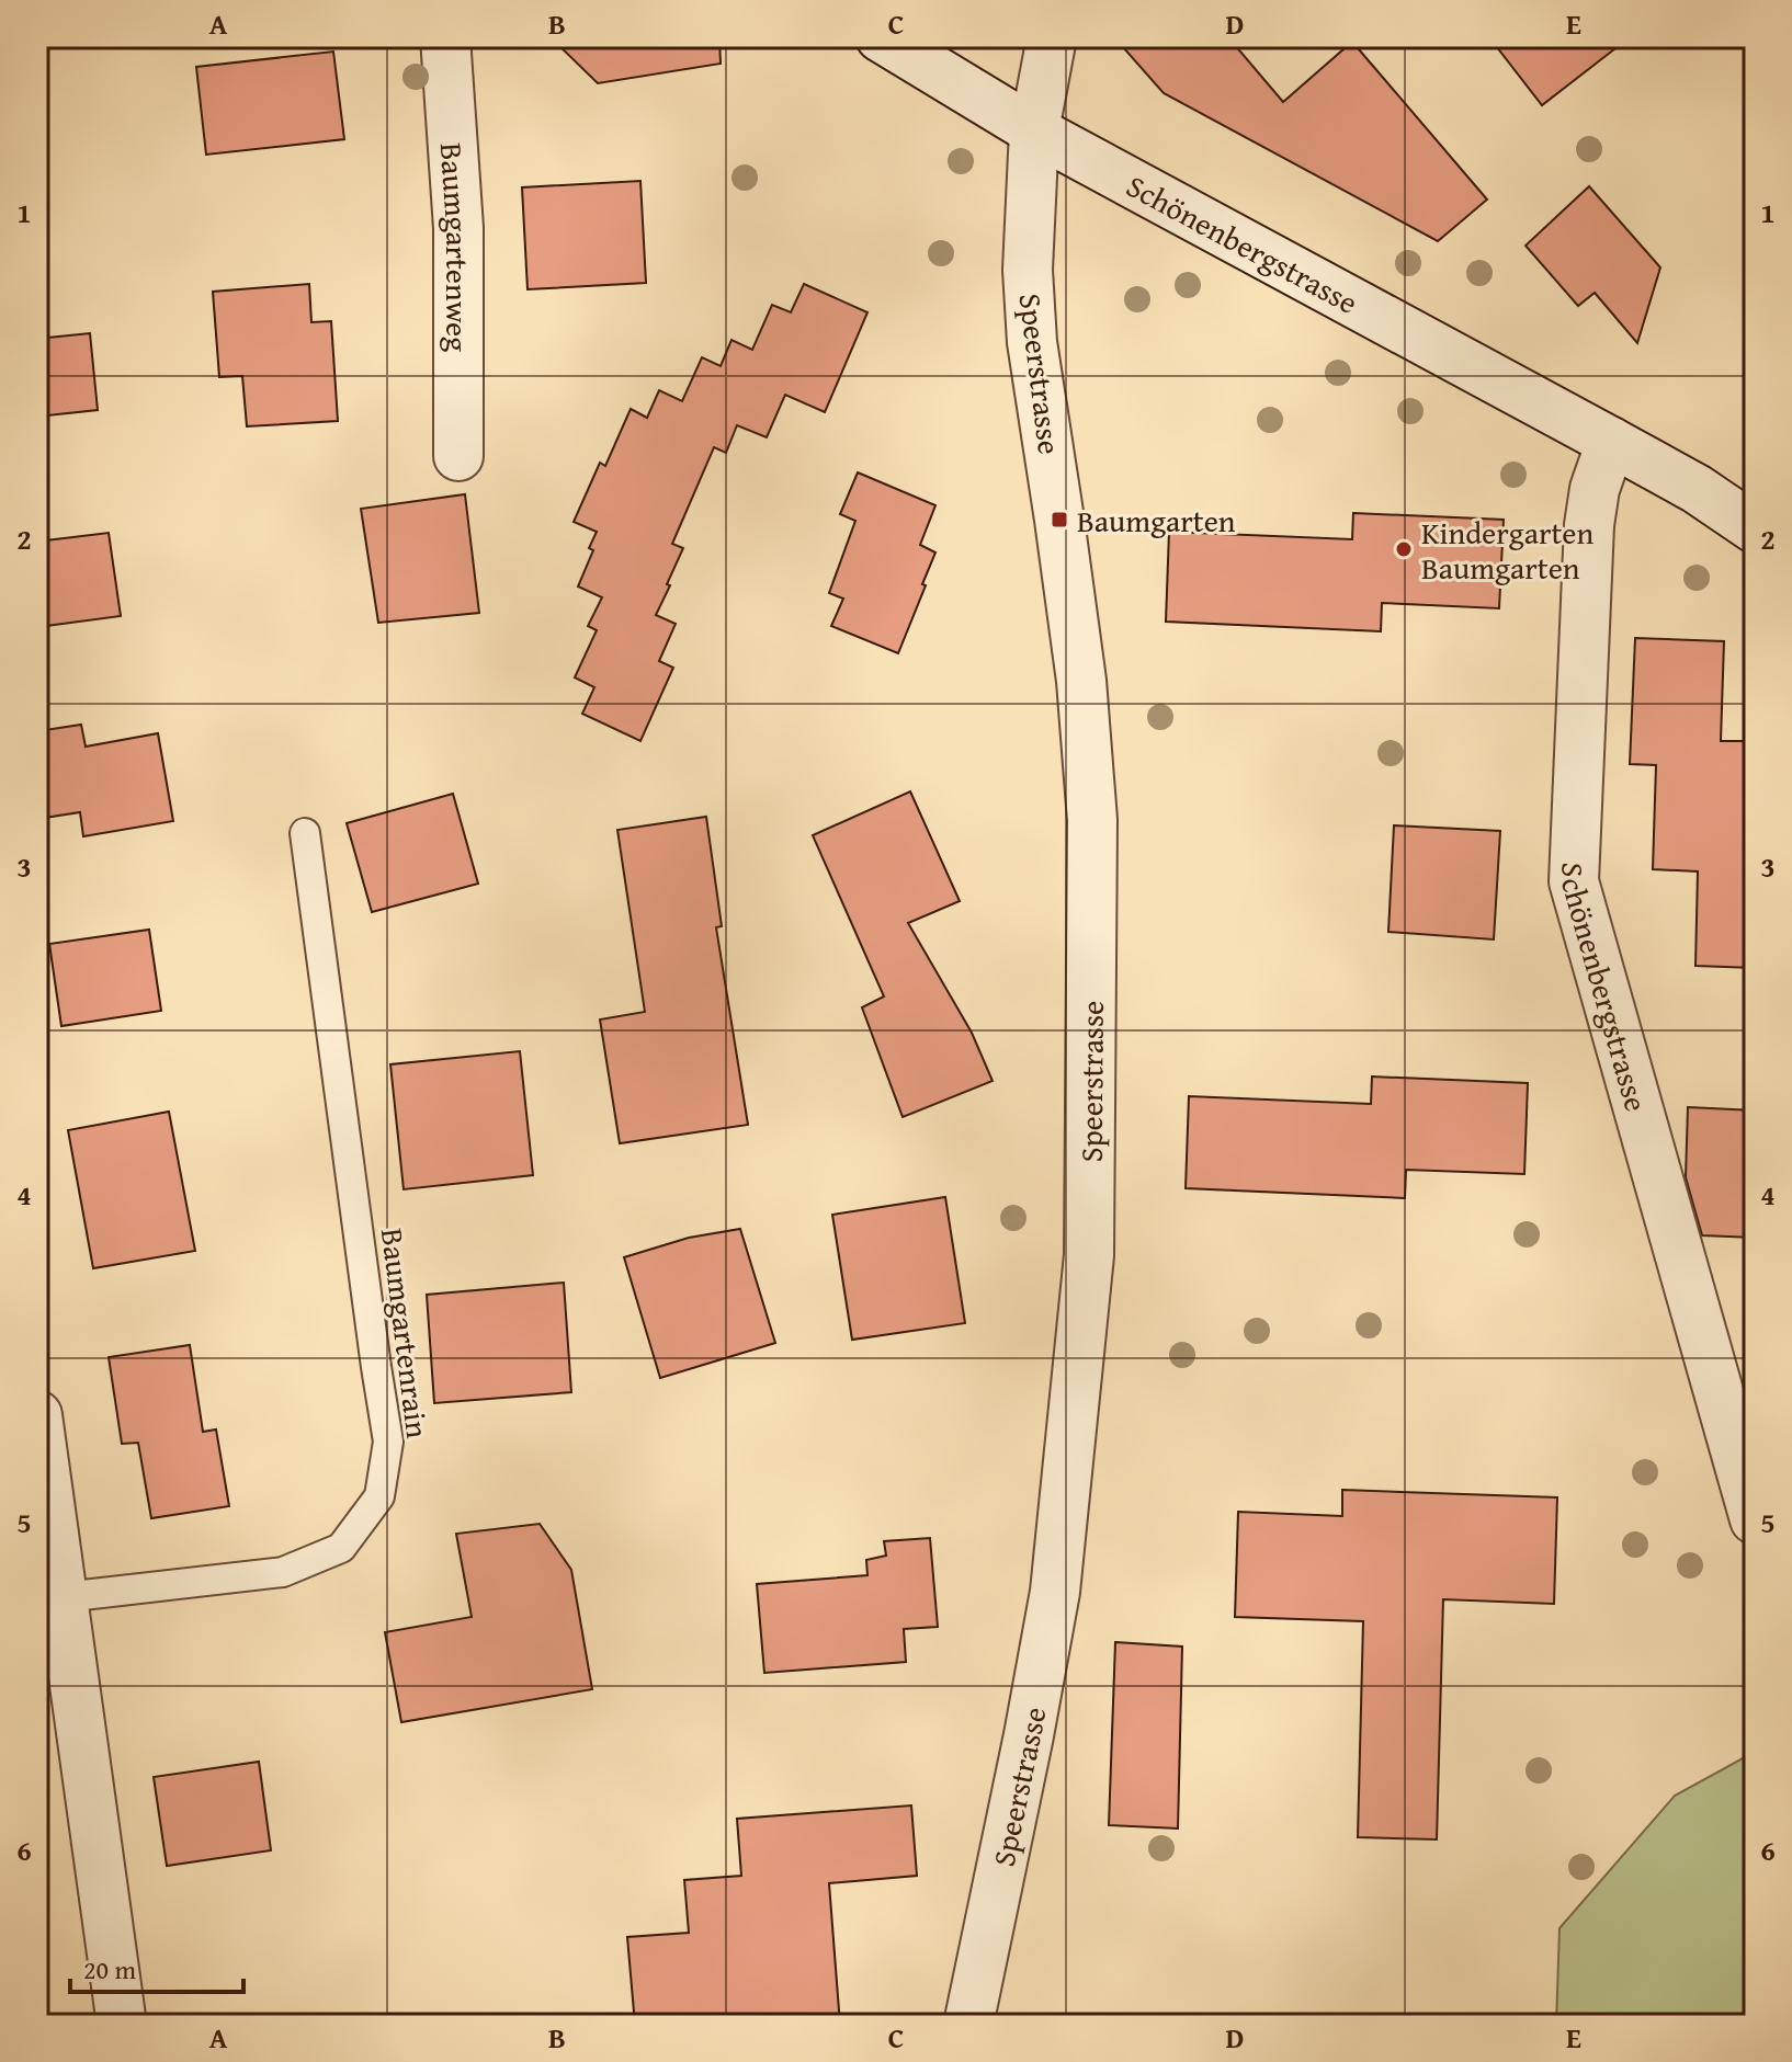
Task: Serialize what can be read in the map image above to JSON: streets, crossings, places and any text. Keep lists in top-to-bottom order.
{
  "streets": {
    "street": ["Schönenbergstrasse", "Baumgartenweg", "Speerstrasse"],
    "lane": ["Baumgartenrain"]
  },
  "crossings": [
    ["Schönenbergstrasse", "Speerstrasse"]
  ],
  "places": {
    "transit": ["Baumgarten"],
    "other": ["Kindergarten Baumgarten"]
  },
  "scale_bar": "20 m",
  "grid": {
    "columns": [
      "A",
      "B",
      "C",
      "D",
      "E"
    ],
    "rows": [
      "1",
      "2",
      "3",
      "4",
      "5",
      "6"
    ]
  }
}
